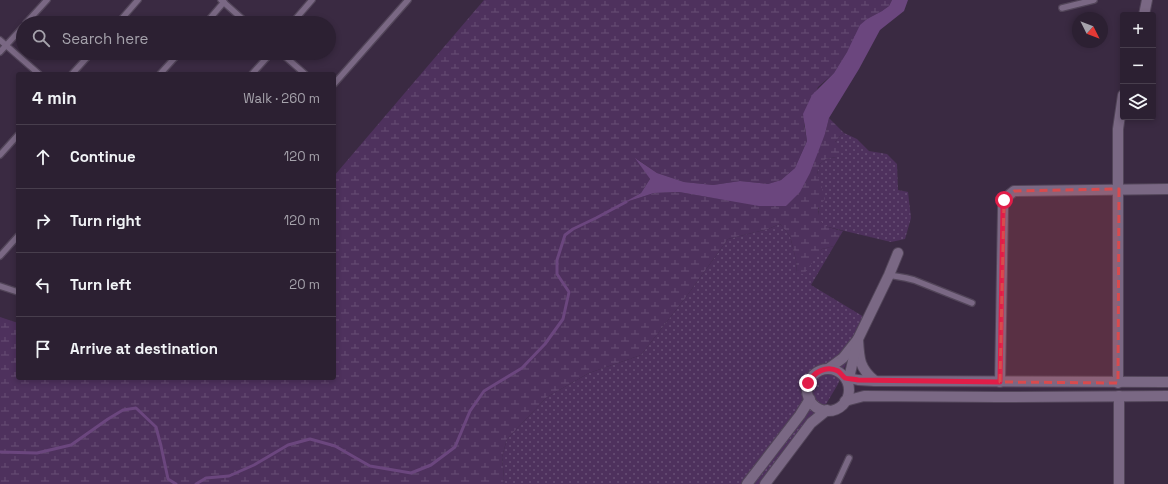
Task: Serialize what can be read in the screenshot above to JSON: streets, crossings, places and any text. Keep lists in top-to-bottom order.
{
  "north": "bottom right",
  "page": {
    "map_buttons": ["+", "−"],
    "search": "Search here",
    "heading": ["4 min", "Walk · 260 m"],
    "list": [
      ["Continue", "120 m"],
      ["Turn right", "120 m"],
      ["Turn left", "20 m"],
      "Arrive at destination"
    ]
  }
}
